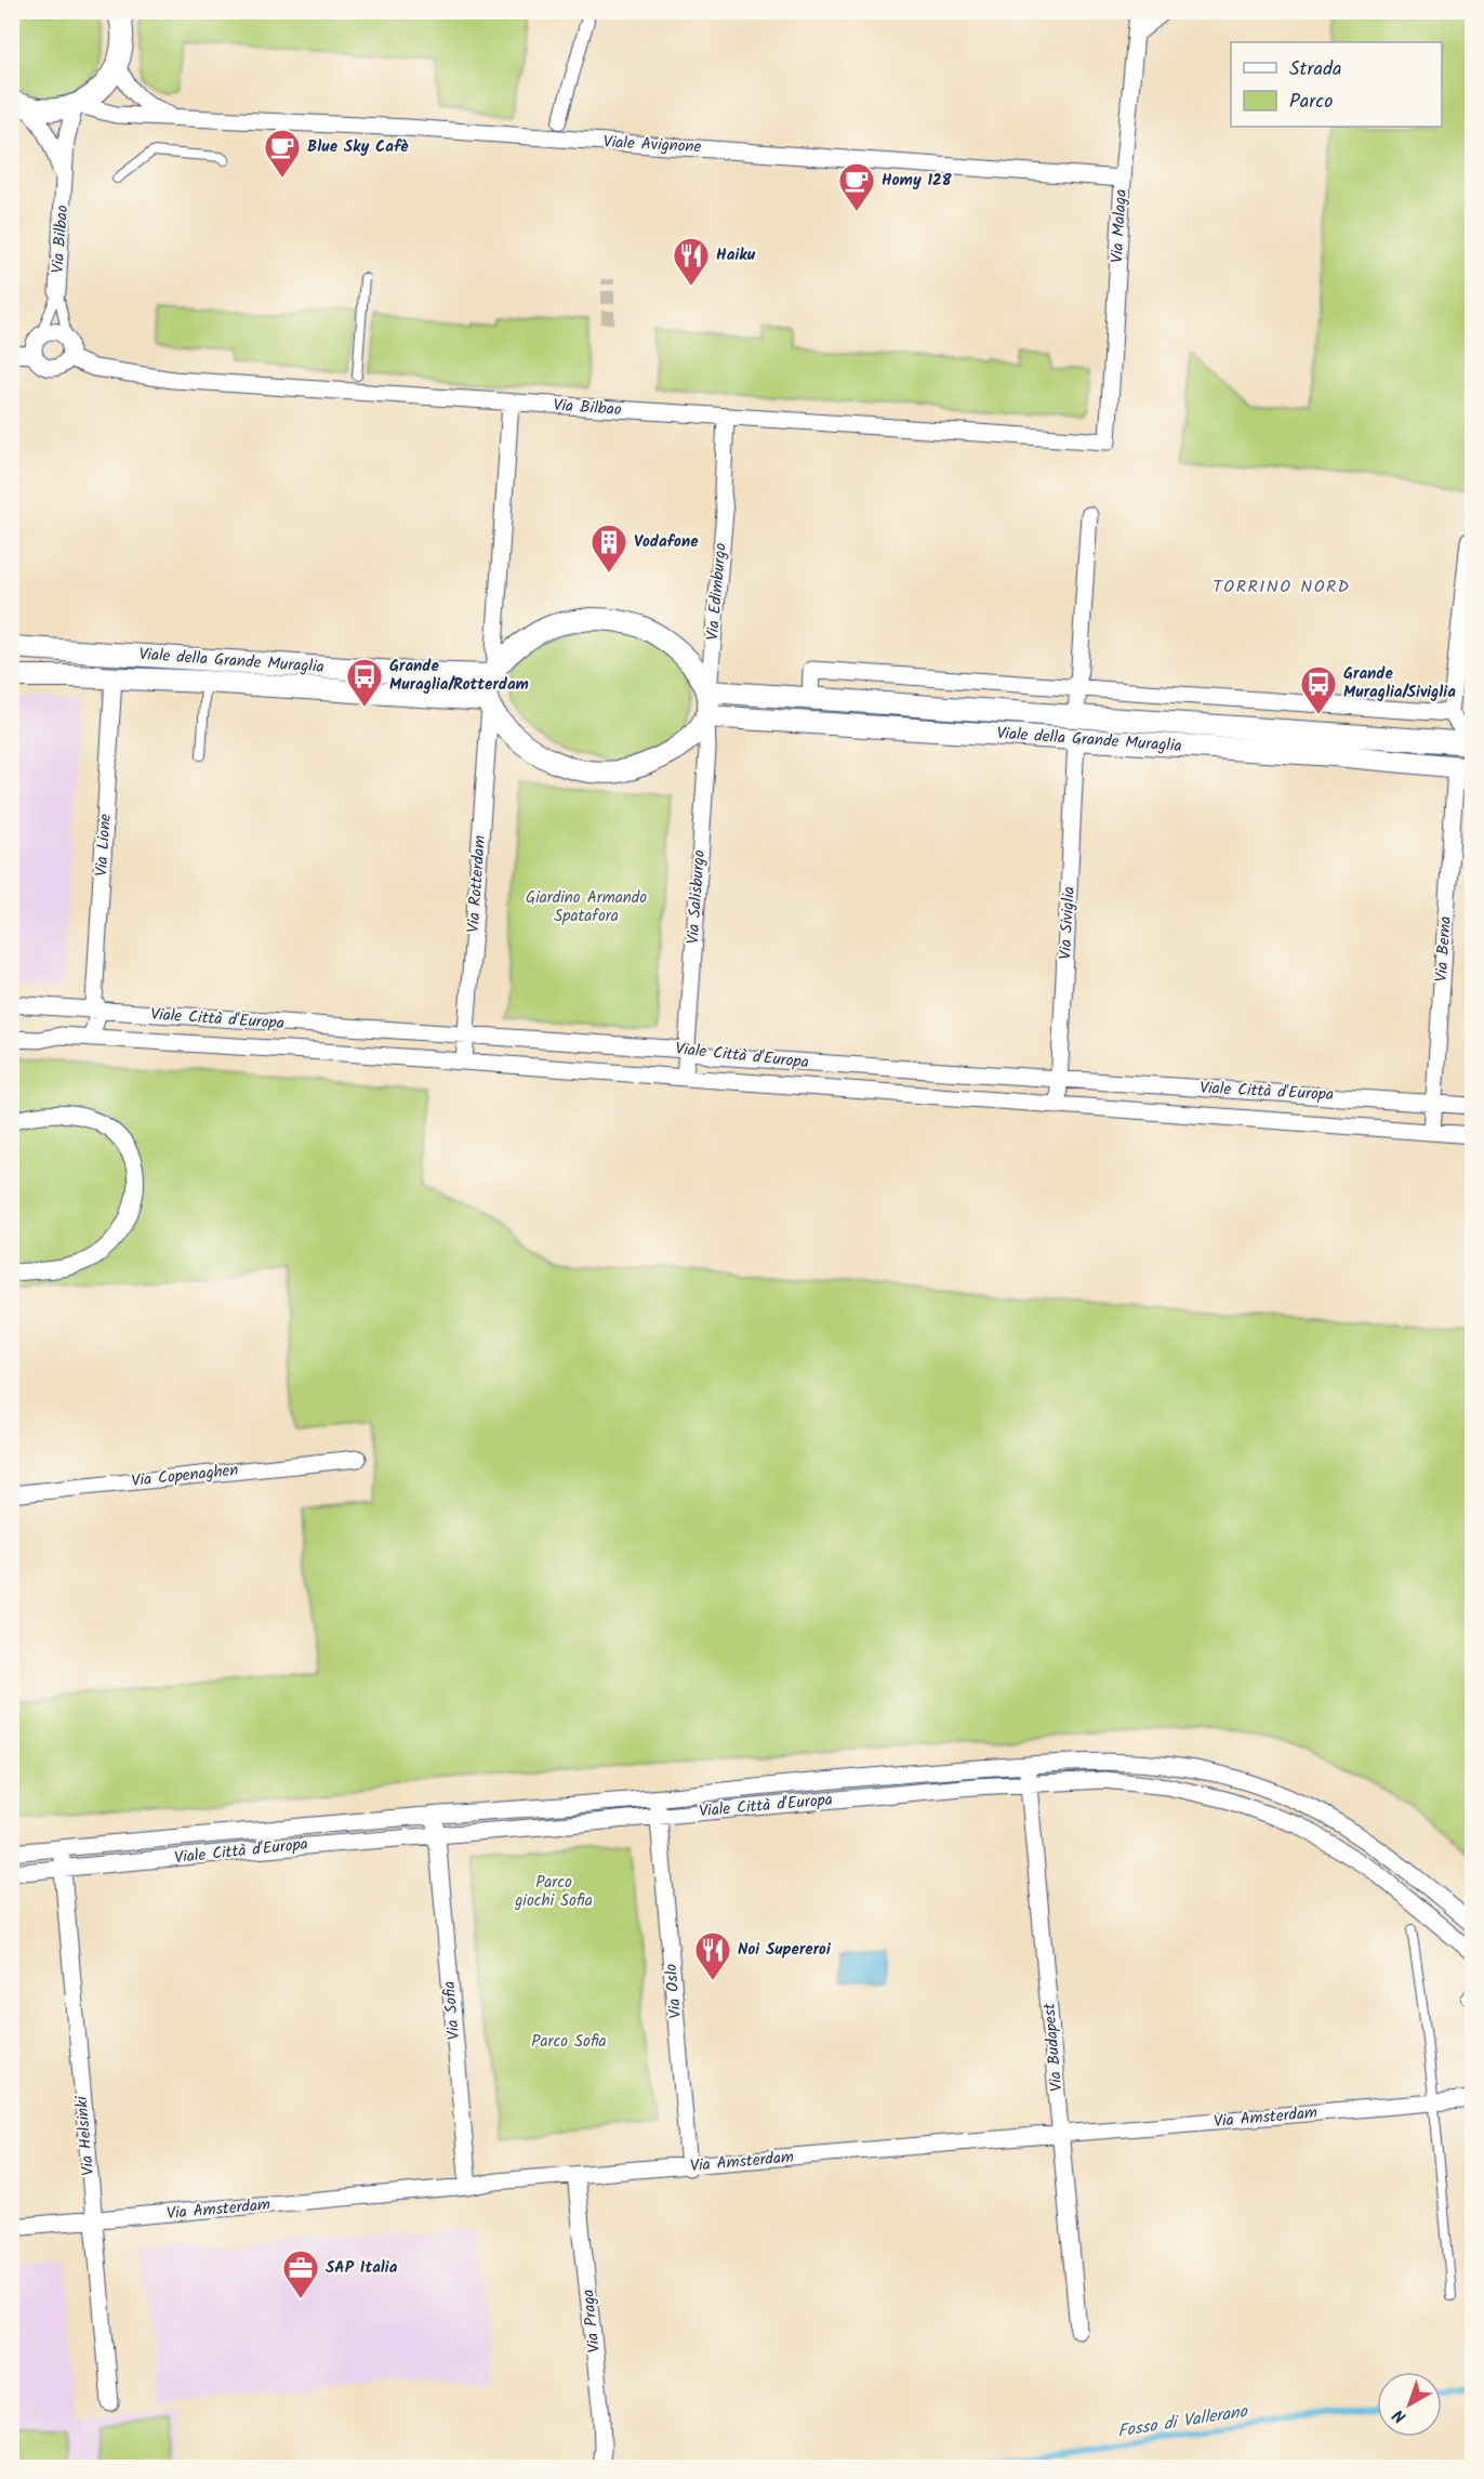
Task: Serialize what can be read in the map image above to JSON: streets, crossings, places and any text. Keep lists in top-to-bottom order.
{
  "streets": {
    "street": [
      "Viale Avignone",
      "Via Malaga",
      "Via Bilbao",
      "Via Edimburgo",
      "Viale della Grande Muraglia",
      "Via Lione",
      "Via Rotterdam",
      "Via Salisburgo",
      "Via Siviglia",
      "Via Berna",
      "Viale Città d'Europa",
      "Via Copenaghen",
      "Via Oslo",
      "Via Sofia",
      "Via Budapest",
      "Via Amsterdam",
      "Via Helsinki",
      "Via Praga"
    ]
  },
  "crossings": [
    ["Viale Avignone", "Via Malaga"],
    ["Viale Avignone", "Via Bilbao"],
    ["Via Malaga", "Via Bilbao"],
    ["Via Bilbao", "Via Edimburgo"],
    ["Via Edimburgo", "Viale della Grande Muraglia"],
    ["Via Edimburgo", "Via Rotterdam"],
    ["Via Edimburgo", "Via Salisburgo"],
    ["Viale della Grande Muraglia", "Via Lione"],
    ["Viale della Grande Muraglia", "Via Rotterdam"],
    ["Viale della Grande Muraglia", "Via Salisburgo"],
    ["Viale della Grande Muraglia", "Via Siviglia"],
    ["Viale della Grande Muraglia", "Via Berna"],
    ["Via Lione", "Viale Città d'Europa"],
    ["Via Rotterdam", "Via Salisburgo"],
    ["Via Rotterdam", "Viale Città d'Europa"],
    ["Via Salisburgo", "Viale Città d'Europa"],
    ["Via Siviglia", "Viale Città d'Europa"],
    ["Via Berna", "Viale Città d'Europa"],
    ["Viale Città d'Europa", "Via Oslo"],
    ["Viale Città d'Europa", "Via Sofia"],
    ["Viale Città d'Europa", "Via Budapest"],
    ["Viale Città d'Europa", "Via Helsinki"],
    ["Via Oslo", "Via Amsterdam"],
    ["Via Sofia", "Via Amsterdam"],
    ["Via Budapest", "Via Amsterdam"],
    ["Via Amsterdam", "Via Helsinki"],
    ["Via Amsterdam", "Via Praga"]
  ],
  "districts": ["TORRINO NORD"],
  "water": ["Fosso di Vallerano"],
  "parks": ["Giardino Armando Spatafora", "Parco giochi Sofia", "Parco Sofia"],
  "places": {
    "cafe": ["Blue Sky Cafè", "Homy 128"],
    "restaurant": ["Haiku", "Noi Supereroi"],
    "building": ["Vodafone"],
    "bus stop": ["Grande Muraglia/Rotterdam", "Grande Muraglia/Siviglia"],
    "office": ["SAP Italia"]
  },
  "legend": ["Strada", "Parco"],
  "north": "bottom left"
}
